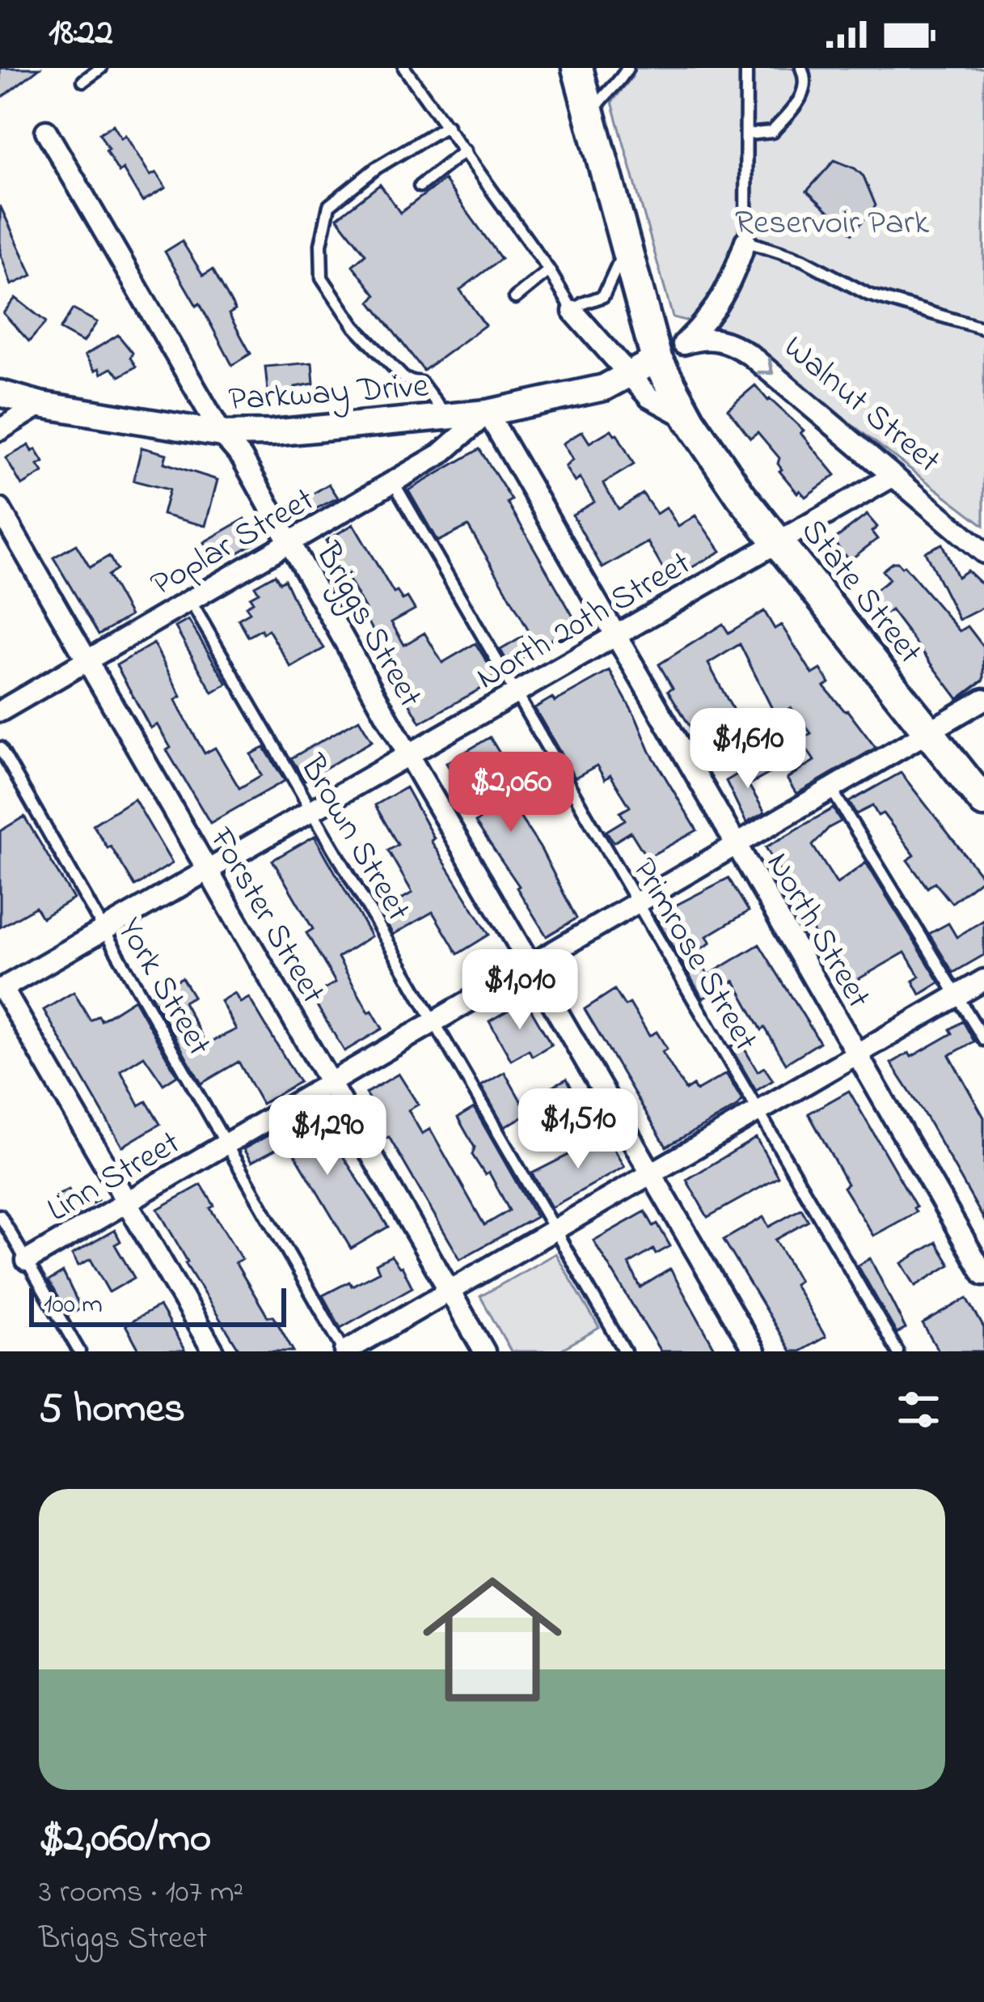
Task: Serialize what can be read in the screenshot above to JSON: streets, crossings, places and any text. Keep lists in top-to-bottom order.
{
  "streets": {
    "main road": ["State Street"],
    "street": [
      "Parkway Drive",
      "Walnut Street",
      "Poplar Street",
      "North 20th Street",
      "Briggs Street",
      "Forster Street",
      "North Street",
      "Linn Street"
    ],
    "lane": ["Brown Street", "Primrose Street", "York Street"]
  },
  "crossings": [
    ["Parkway Drive", "Poplar Street"],
    ["Parkway Drive", "State Street"],
    ["Parkway Drive", "Briggs Street"],
    ["Parkway Drive", "North Street"],
    ["Walnut Street", "North 20th Street"],
    ["Poplar Street", "Briggs Street"],
    ["Poplar Street", "Brown Street"],
    ["Poplar Street", "Forster Street"],
    ["Poplar Street", "North Street"],
    ["Poplar Street", "Primrose Street"],
    ["State Street", "North 20th Street"],
    ["State Street", "Linn Street"],
    ["North 20th Street", "Briggs Street"],
    ["North 20th Street", "Brown Street"],
    ["North 20th Street", "Forster Street"],
    ["North 20th Street", "North Street"],
    ["North 20th Street", "Primrose Street"],
    ["North 20th Street", "York Street"],
    ["Briggs Street", "Linn Street"],
    ["Brown Street", "Linn Street"],
    ["Forster Street", "Linn Street"],
    ["North Street", "Linn Street"],
    ["Primrose Street", "Linn Street"],
    ["York Street", "Linn Street"]
  ],
  "one_way": ["Walnut Street"],
  "parks": ["Reservoir Park"],
  "scale_bar": "100 m",
  "page": {
    "status": "18:22",
    "price": [
      "$1,610",
      "$2,060",
      "$1,010",
      "$1,510",
      "$1,290"
    ],
    "scale": "100 m",
    "heading": "5 homes",
    "list": [
      {
        "name": "$2,060/mo",
        "note": "3 rooms · 107 m² · Briggs Street"
      }
    ]
  }
}
